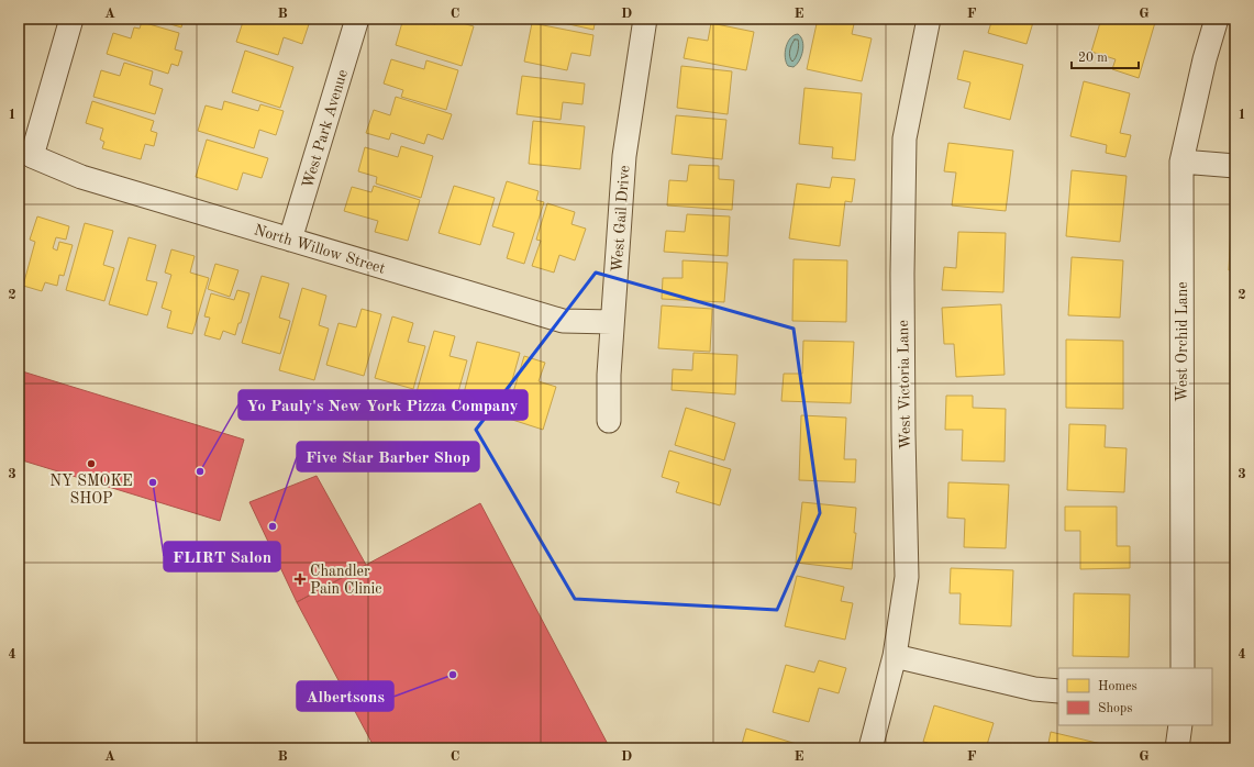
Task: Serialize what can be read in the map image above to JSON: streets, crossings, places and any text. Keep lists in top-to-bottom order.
{
  "streets": {
    "street": [
      "West Park Avenue",
      "West Gail Drive",
      "North Willow Street",
      "West Orchid Lane",
      "West Victoria Lane"
    ]
  },
  "crossings": [
    ["West Park Avenue", "North Willow Street"],
    ["West Gail Drive", "North Willow Street"]
  ],
  "places": {
    "other": [
      "NY SMOKE SHOP",
      "Yo Pauly's New York Pizza Company",
      "FLIRT Salon",
      "Five Star Barber Shop",
      "Albertsons"
    ],
    "health": ["Chandler Pain Clinic"]
  },
  "legend": ["Homes", "Shops"],
  "scale_bar": "20 m",
  "grid": {
    "columns": [
      "A",
      "B",
      "C",
      "D",
      "E",
      "F",
      "G"
    ],
    "rows": [
      "1",
      "2",
      "3",
      "4"
    ]
  }
}
